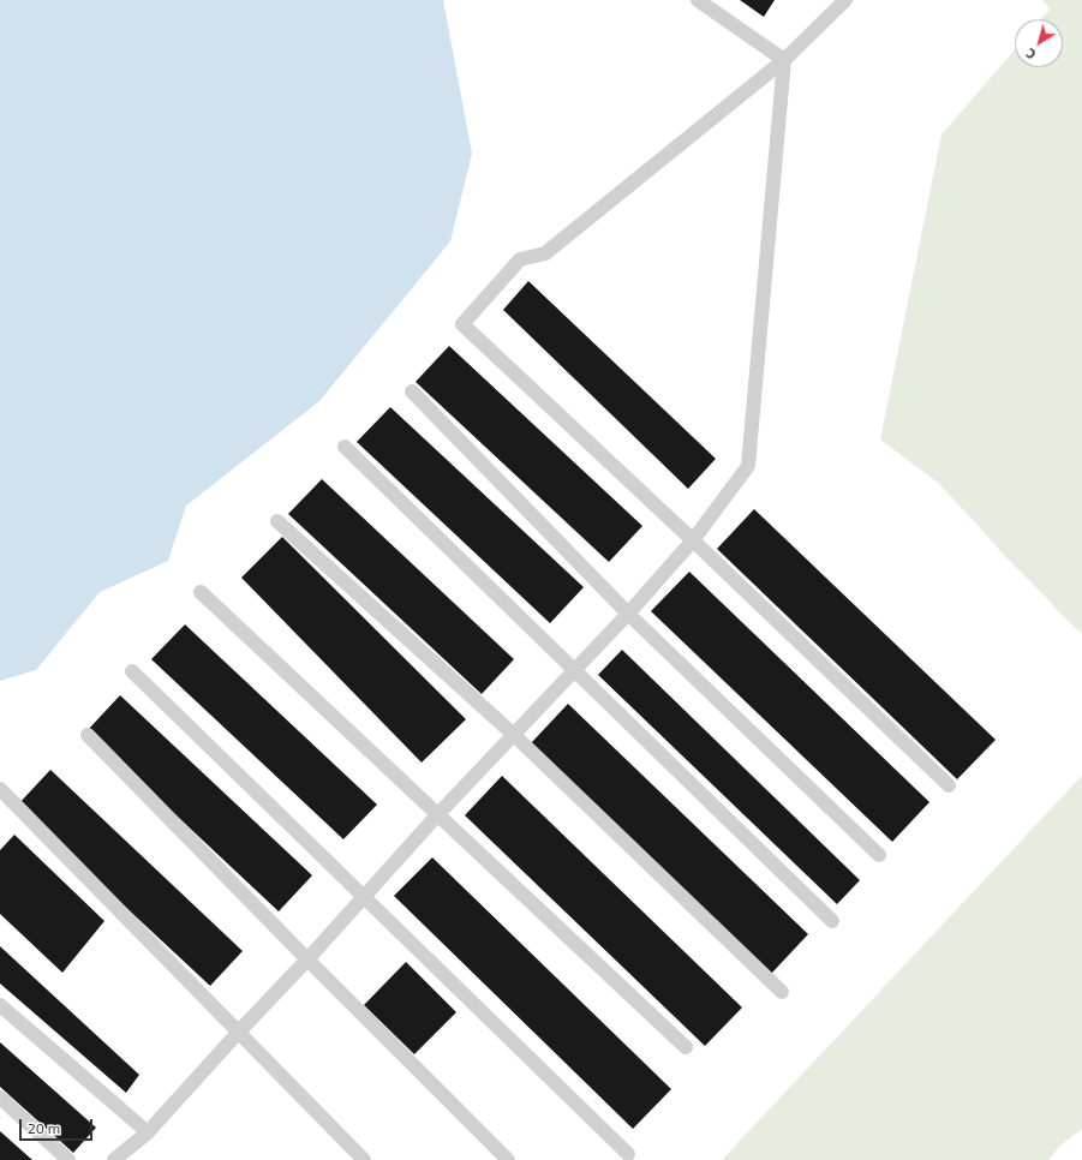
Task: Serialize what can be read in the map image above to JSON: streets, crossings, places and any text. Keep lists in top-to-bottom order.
{
  "scale_bar": "20 m",
  "north": "bottom left"
}
